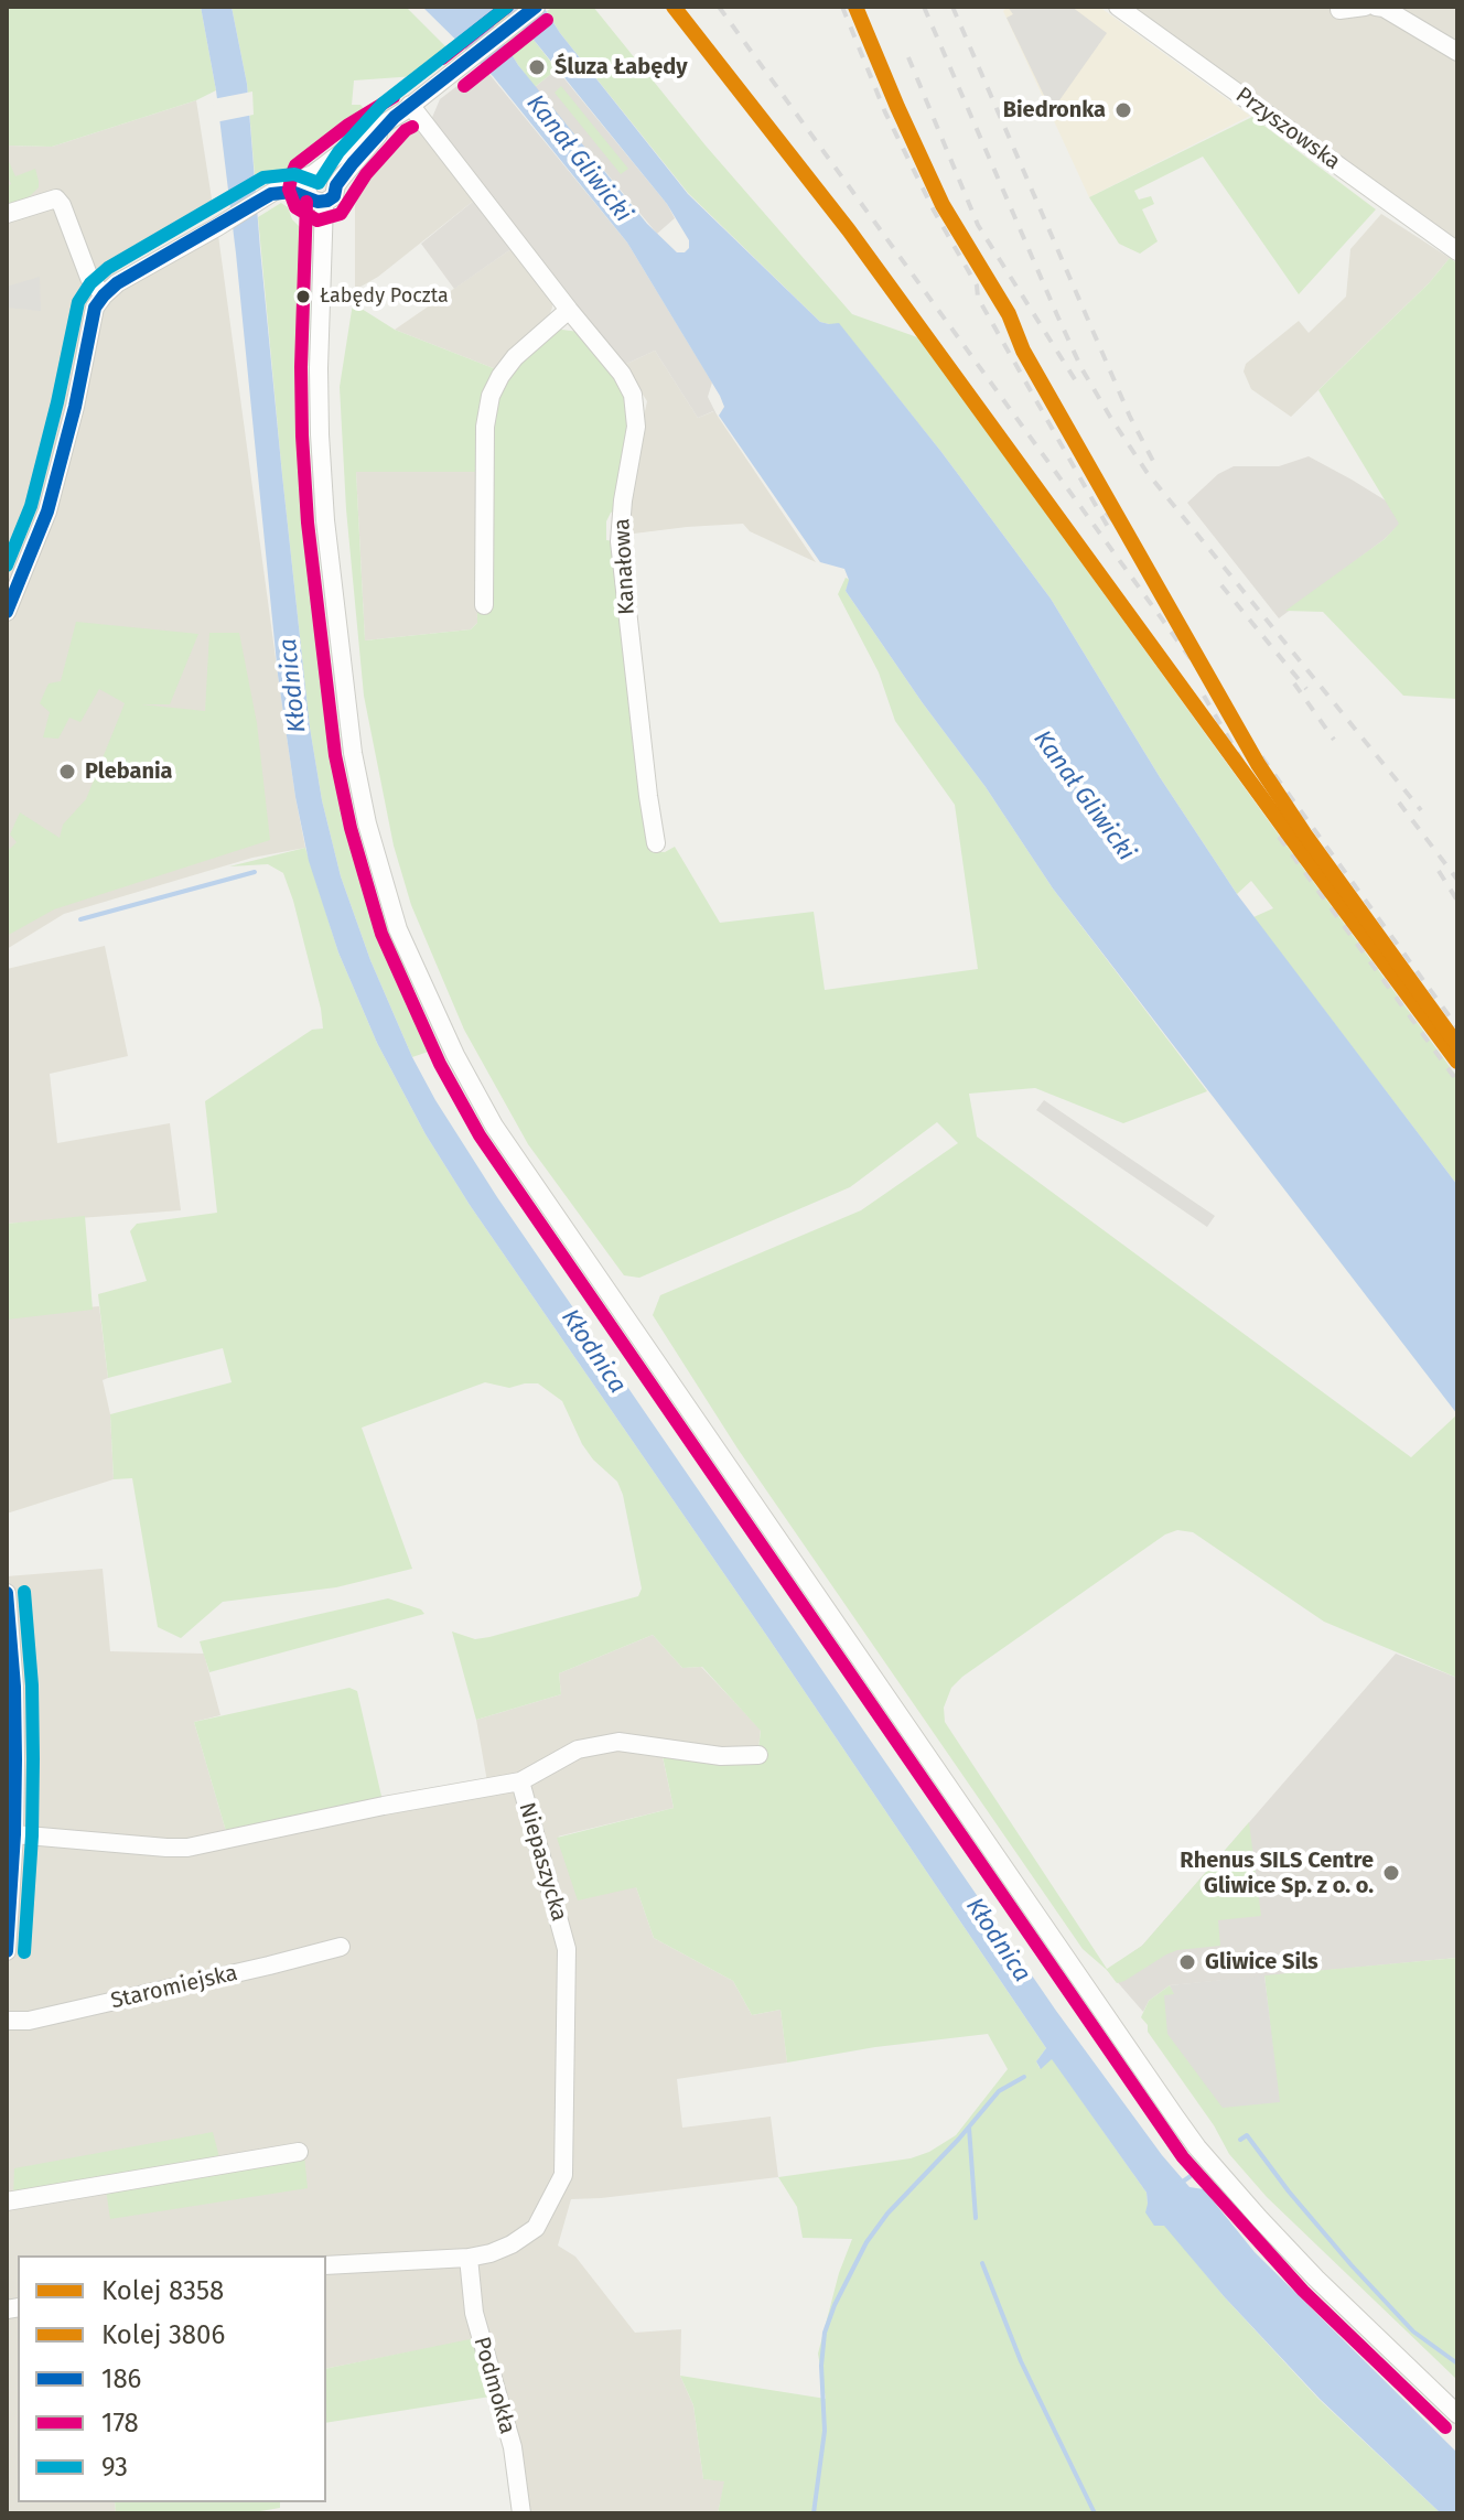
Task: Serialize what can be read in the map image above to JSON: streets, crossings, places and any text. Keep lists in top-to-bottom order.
{
  "streets": {
    "street": [
      "Przyszowska",
      "Kanałowa",
      "Niepaszycka",
      "Staromiejska",
      "Podmokła"
    ]
  },
  "crossings": [
    ["Niepaszycka", "Podmokła"]
  ],
  "water": ["Kanał Gliwicki", "Kłodnica"],
  "places": [
    "Śluza Łabędy",
    "Biedronka",
    "Łabędy Poczta",
    "Plebania",
    "Rhenus SILS Centre Gliwice Sp. z o. o.",
    "Gliwice Sils"
  ],
  "lines": [
    "rail line 8358",
    "rail line 3806",
    "transit line 186",
    "transit line 178",
    "transit line 93"
  ],
  "legend": [
    "Kolej 8358",
    "Kolej 3806",
    "186",
    "178",
    "93"
  ]
}
